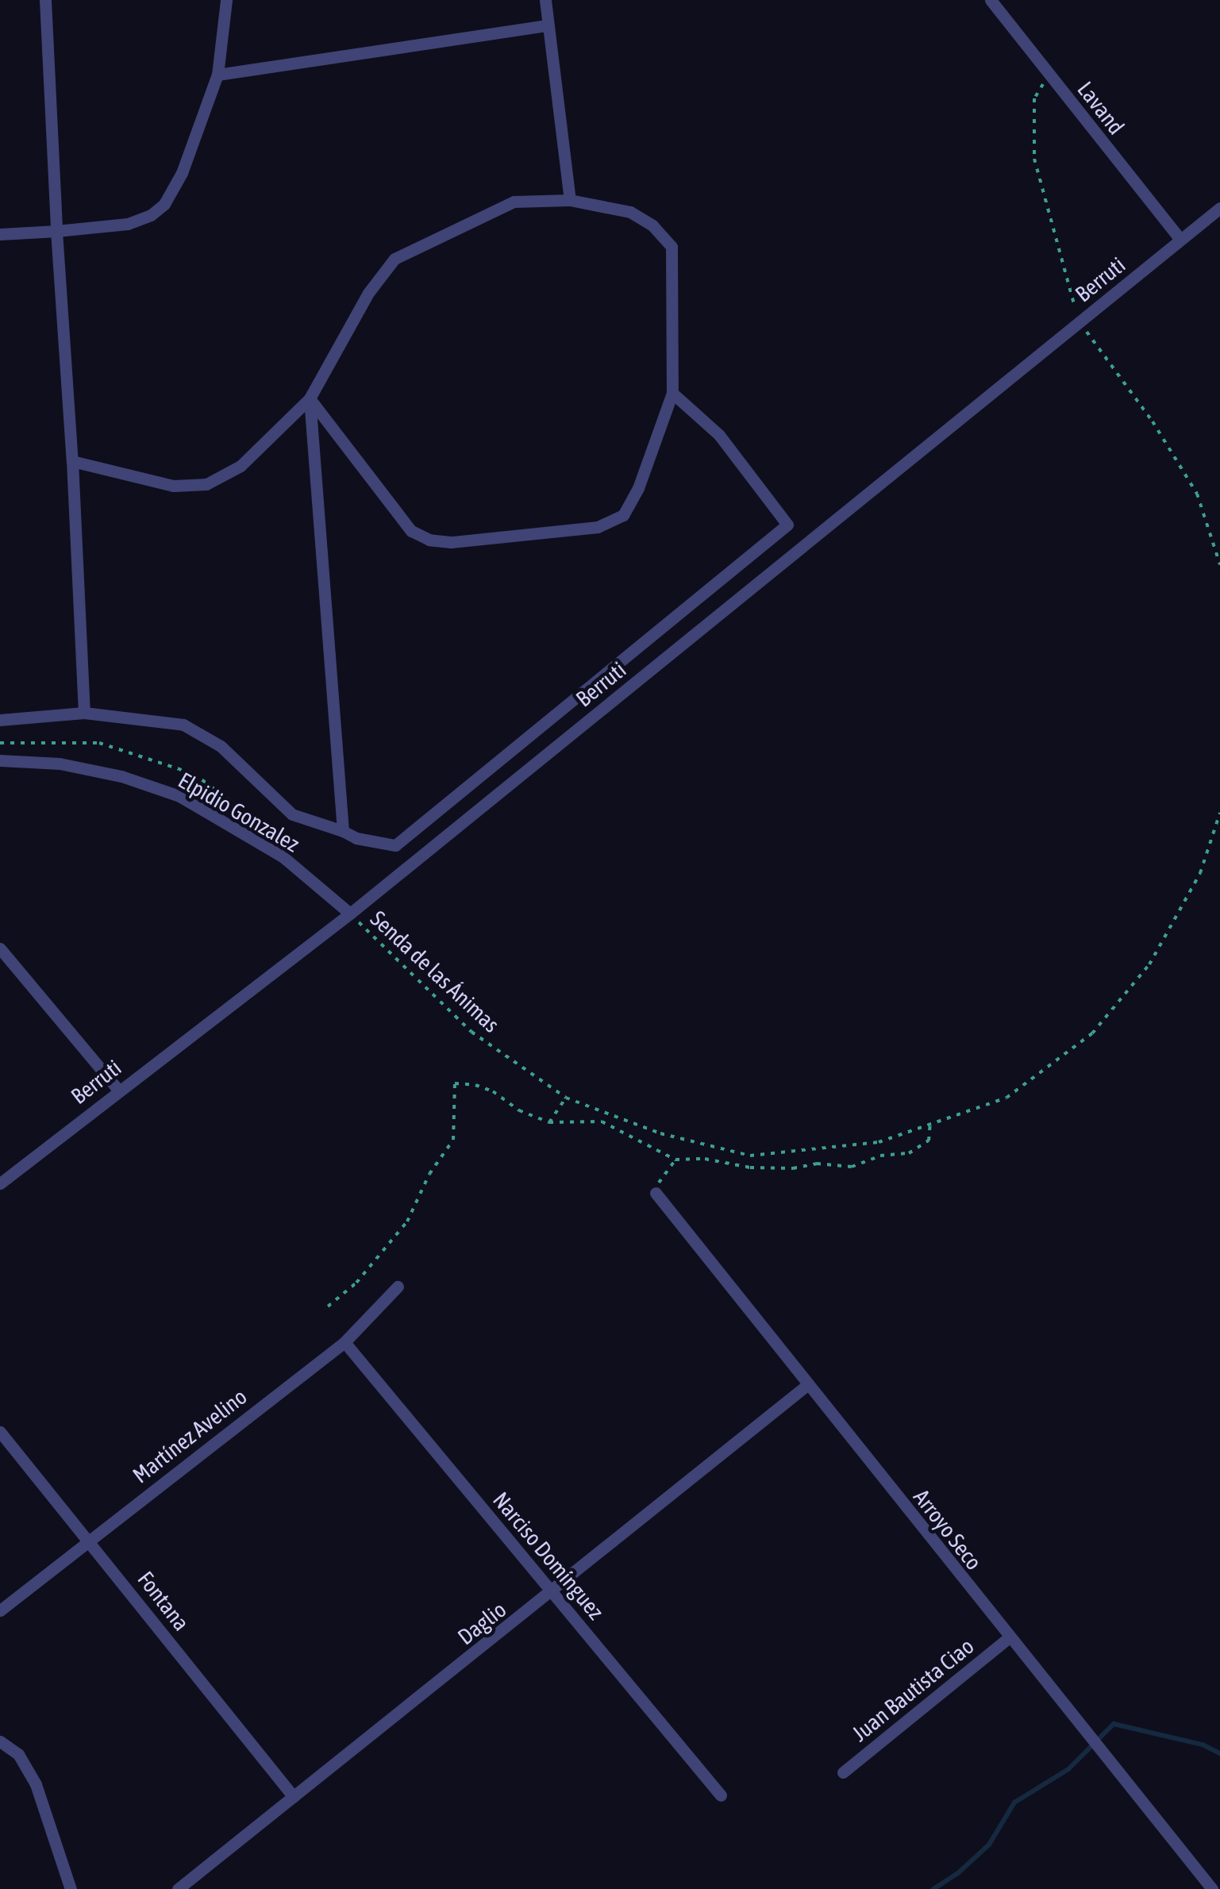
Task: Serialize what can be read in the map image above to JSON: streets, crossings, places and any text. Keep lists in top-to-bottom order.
{
  "streets": {
    "street": [
      "Lavand",
      "Berruti",
      "Elpidio Gonzalez",
      "Martínez Avelino",
      "Arroyo Seco",
      "Narciso Domínguez",
      "Fontana",
      "Daglio",
      "Juan Bautista Ciao"
    ],
    "path": ["Senda de las Ánimas"]
  },
  "crossings": [
    ["Lavand", "Berruti"],
    ["Berruti", "Elpidio Gonzalez"],
    ["Berruti", "Senda de las Ánimas"],
    ["Elpidio Gonzalez", "Senda de las Ánimas"],
    ["Martínez Avelino", "Narciso Domínguez"],
    ["Martínez Avelino", "Fontana"],
    ["Arroyo Seco", "Daglio"],
    ["Arroyo Seco", "Juan Bautista Ciao"],
    ["Narciso Domínguez", "Daglio"],
    ["Fontana", "Daglio"]
  ]
}
